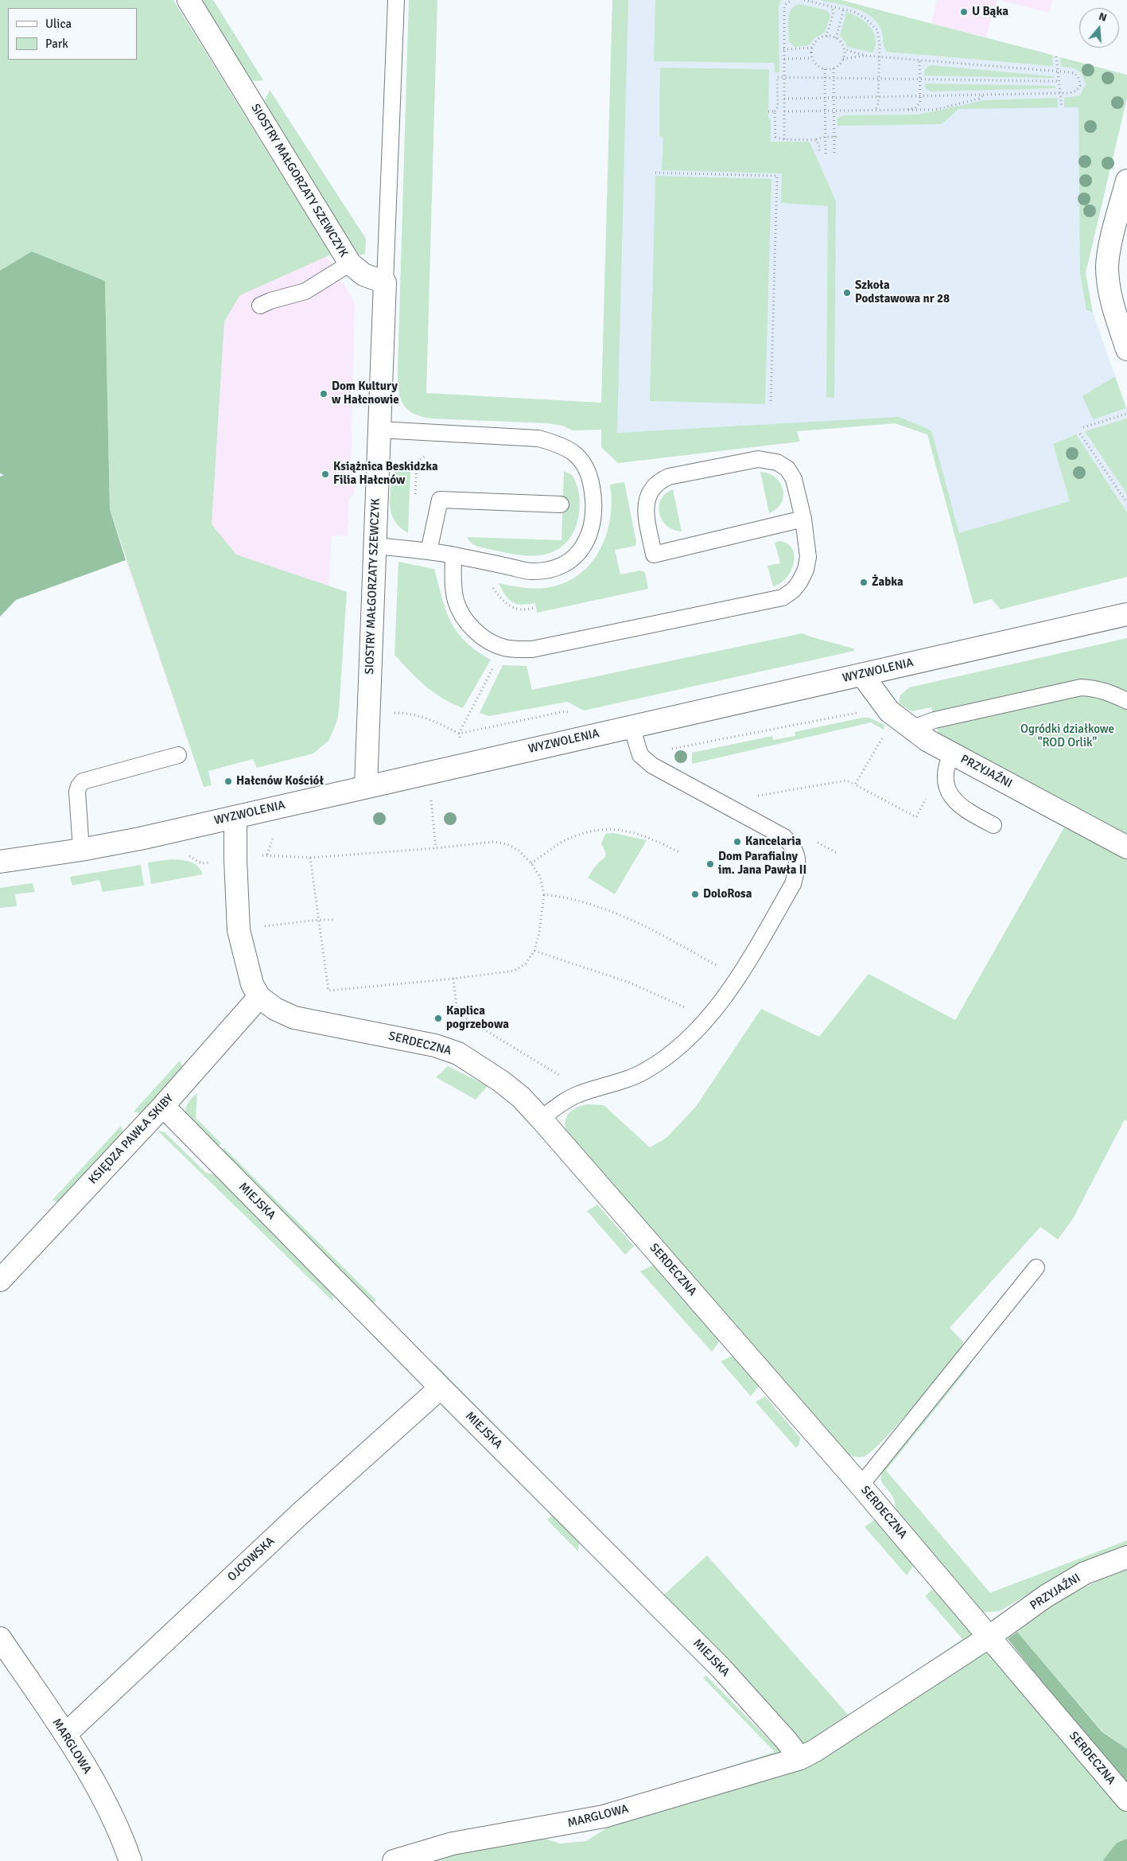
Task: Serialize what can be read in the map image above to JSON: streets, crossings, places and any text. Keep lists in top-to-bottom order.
{
  "streets": {
    "street": [
      "SIOSTRY MAŁGORZATY SZEWCZYK",
      "WYZWOLENIA",
      "PRZYJAŹNI",
      "SERDECZNA",
      "KSIĘDZA PAWŁA SKIBY",
      "MIEJSKA",
      "OJCOWSKA",
      "MARGLOWA"
    ]
  },
  "crossings": [
    ["SIOSTRY MAŁGORZATY SZEWCZYK", "WYZWOLENIA"],
    ["WYZWOLENIA", "PRZYJAŹNI"],
    ["WYZWOLENIA", "SERDECZNA"],
    ["PRZYJAŹNI", "SERDECZNA"],
    ["PRZYJAŹNI", "MIEJSKA"],
    ["PRZYJAŹNI", "MARGLOWA"],
    ["SERDECZNA", "KSIĘDZA PAWŁA SKIBY"],
    ["KSIĘDZA PAWŁA SKIBY", "MIEJSKA"],
    ["MIEJSKA", "OJCOWSKA"],
    ["MIEJSKA", "MARGLOWA"],
    ["OJCOWSKA", "MARGLOWA"]
  ],
  "parks": ["Ogródki działkowe \"ROD Orlik\""],
  "places": [
    "U Bąka",
    "Szkoła Podstawowa nr 28",
    "Dom Kultury w Hałcnowie",
    "Książnica Beskidzka Filia Hałcnów",
    "Żabka",
    "Hałcnów Kościół",
    "Kancelaria",
    "Dom Parafialny im. Jana Pawła II",
    "DoloRosa",
    "Kaplica pogrzebowa"
  ],
  "legend": ["Ulica", "Park"],
  "north": "top"
}
